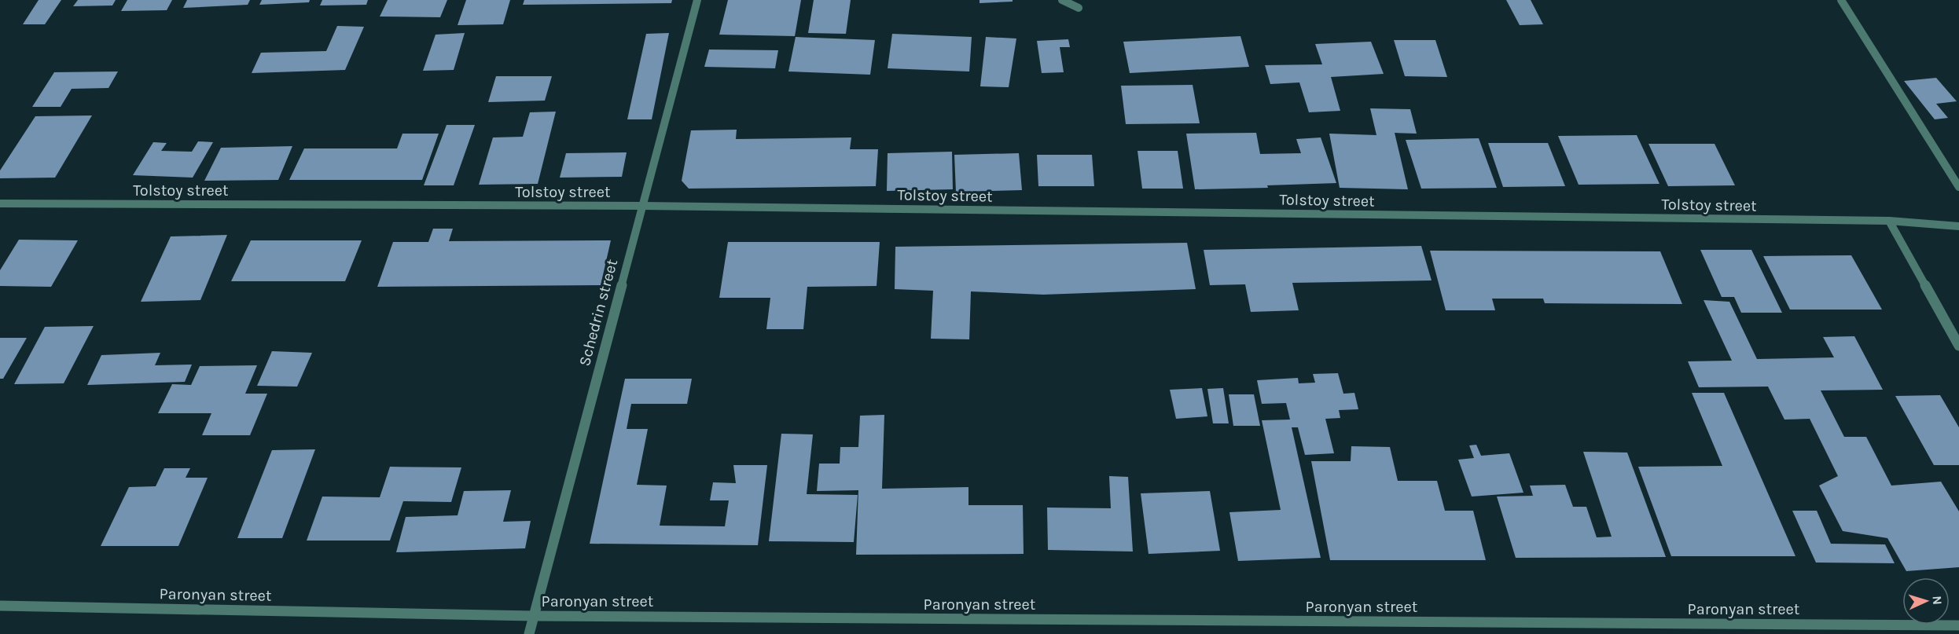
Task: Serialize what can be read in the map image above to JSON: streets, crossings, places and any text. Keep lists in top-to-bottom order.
{
  "streets": {
    "street": ["Tolstoy street", "Schedrin street", "Paronyan street"]
  },
  "crossings": [
    ["Tolstoy street", "Schedrin street"],
    ["Schedrin street", "Paronyan street"]
  ],
  "north": "right"
}
